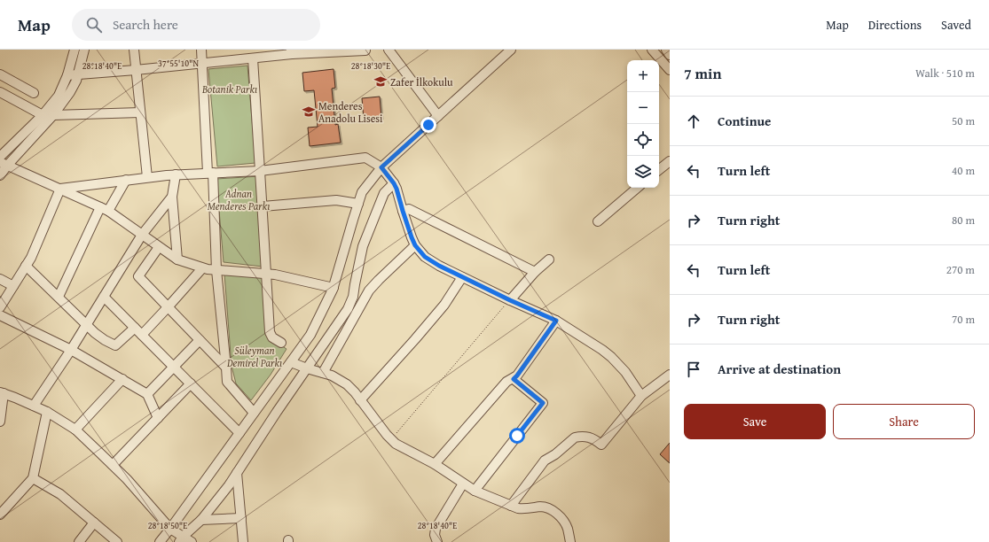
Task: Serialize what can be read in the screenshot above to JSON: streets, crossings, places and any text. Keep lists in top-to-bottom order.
{
  "parks": ["Botanik Parkı", "Adnan Menderes Parkı", "Süleyman Demirel Parkı"],
  "places": {
    "school or university": ["Zafer İlkokulu", "Menderes Anadolu Lisesi"]
  },
  "page": {
    "header": "Map",
    "search": "Search here",
    "nav": ["Map", "Directions", "Saved"],
    "heading": ["7 min", "Walk · 510 m"],
    "map_buttons": ["+", "−"],
    "list": [
      ["Continue", "50 m"],
      ["Turn left", "40 m"],
      ["Turn right", "80 m"],
      ["Turn left", "270 m"],
      ["Turn right", "70 m"],
      "Arrive at destination"
    ],
    "buttons": ["Save", "Share"]
  },
  "coordinates": [
    "37°55'10\"N",
    "28°18'30\"E",
    "28°18'40\"E",
    "28°18'50\"E"
  ]
}
